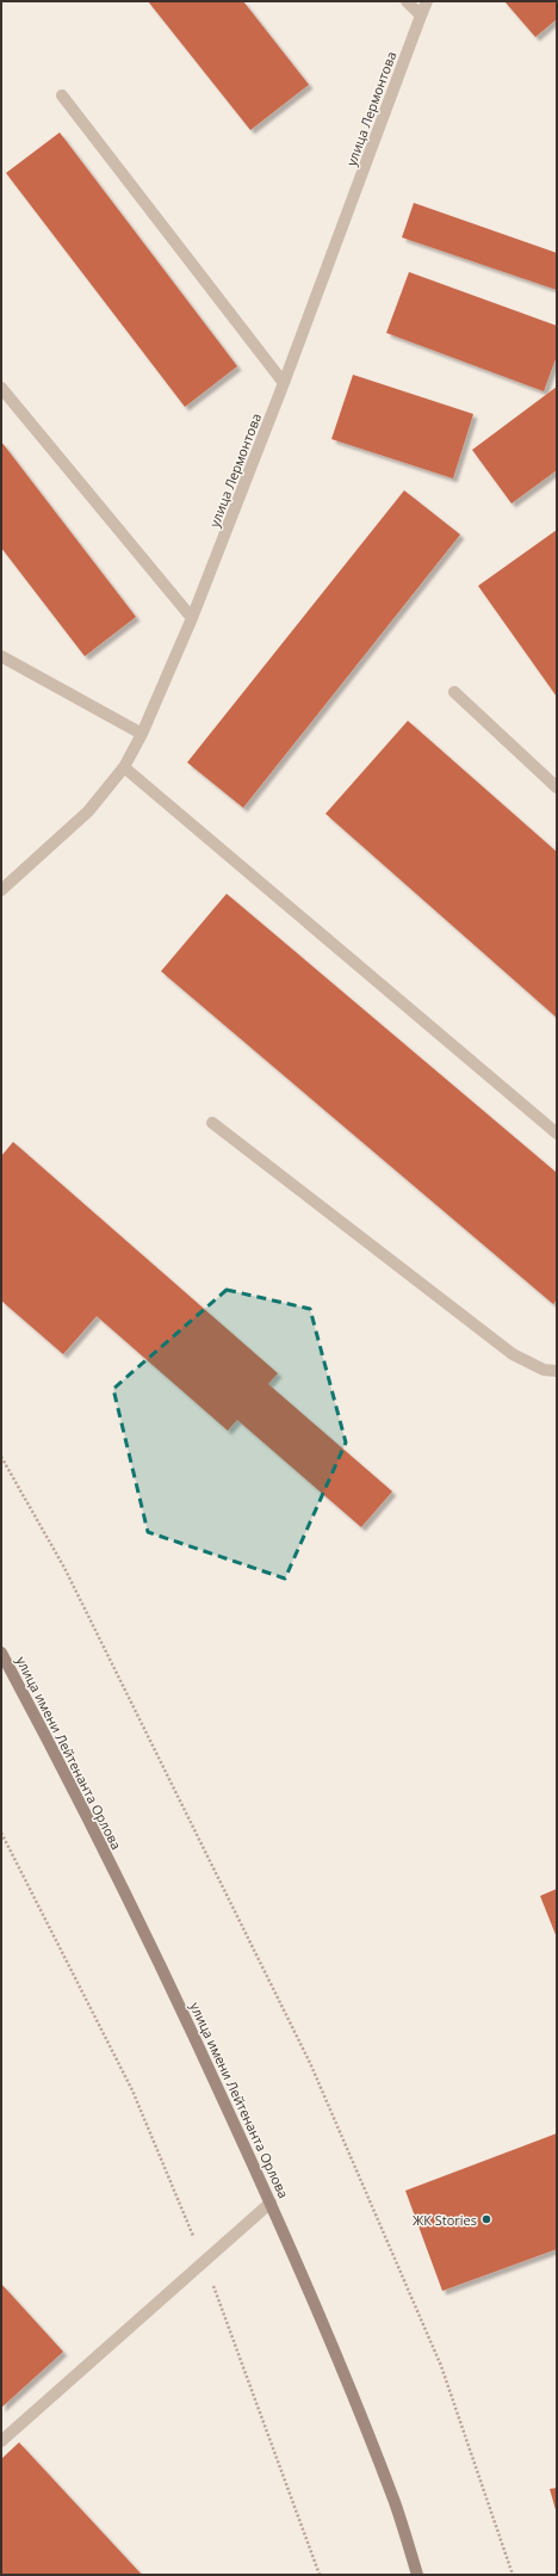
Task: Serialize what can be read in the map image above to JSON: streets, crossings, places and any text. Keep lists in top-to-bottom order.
{
  "streets": {
    "main road": ["улица имени Лейтенанта Орлова"],
    "lane": ["улица Лермонтова"]
  },
  "places": ["ЖК Stories"]
}
